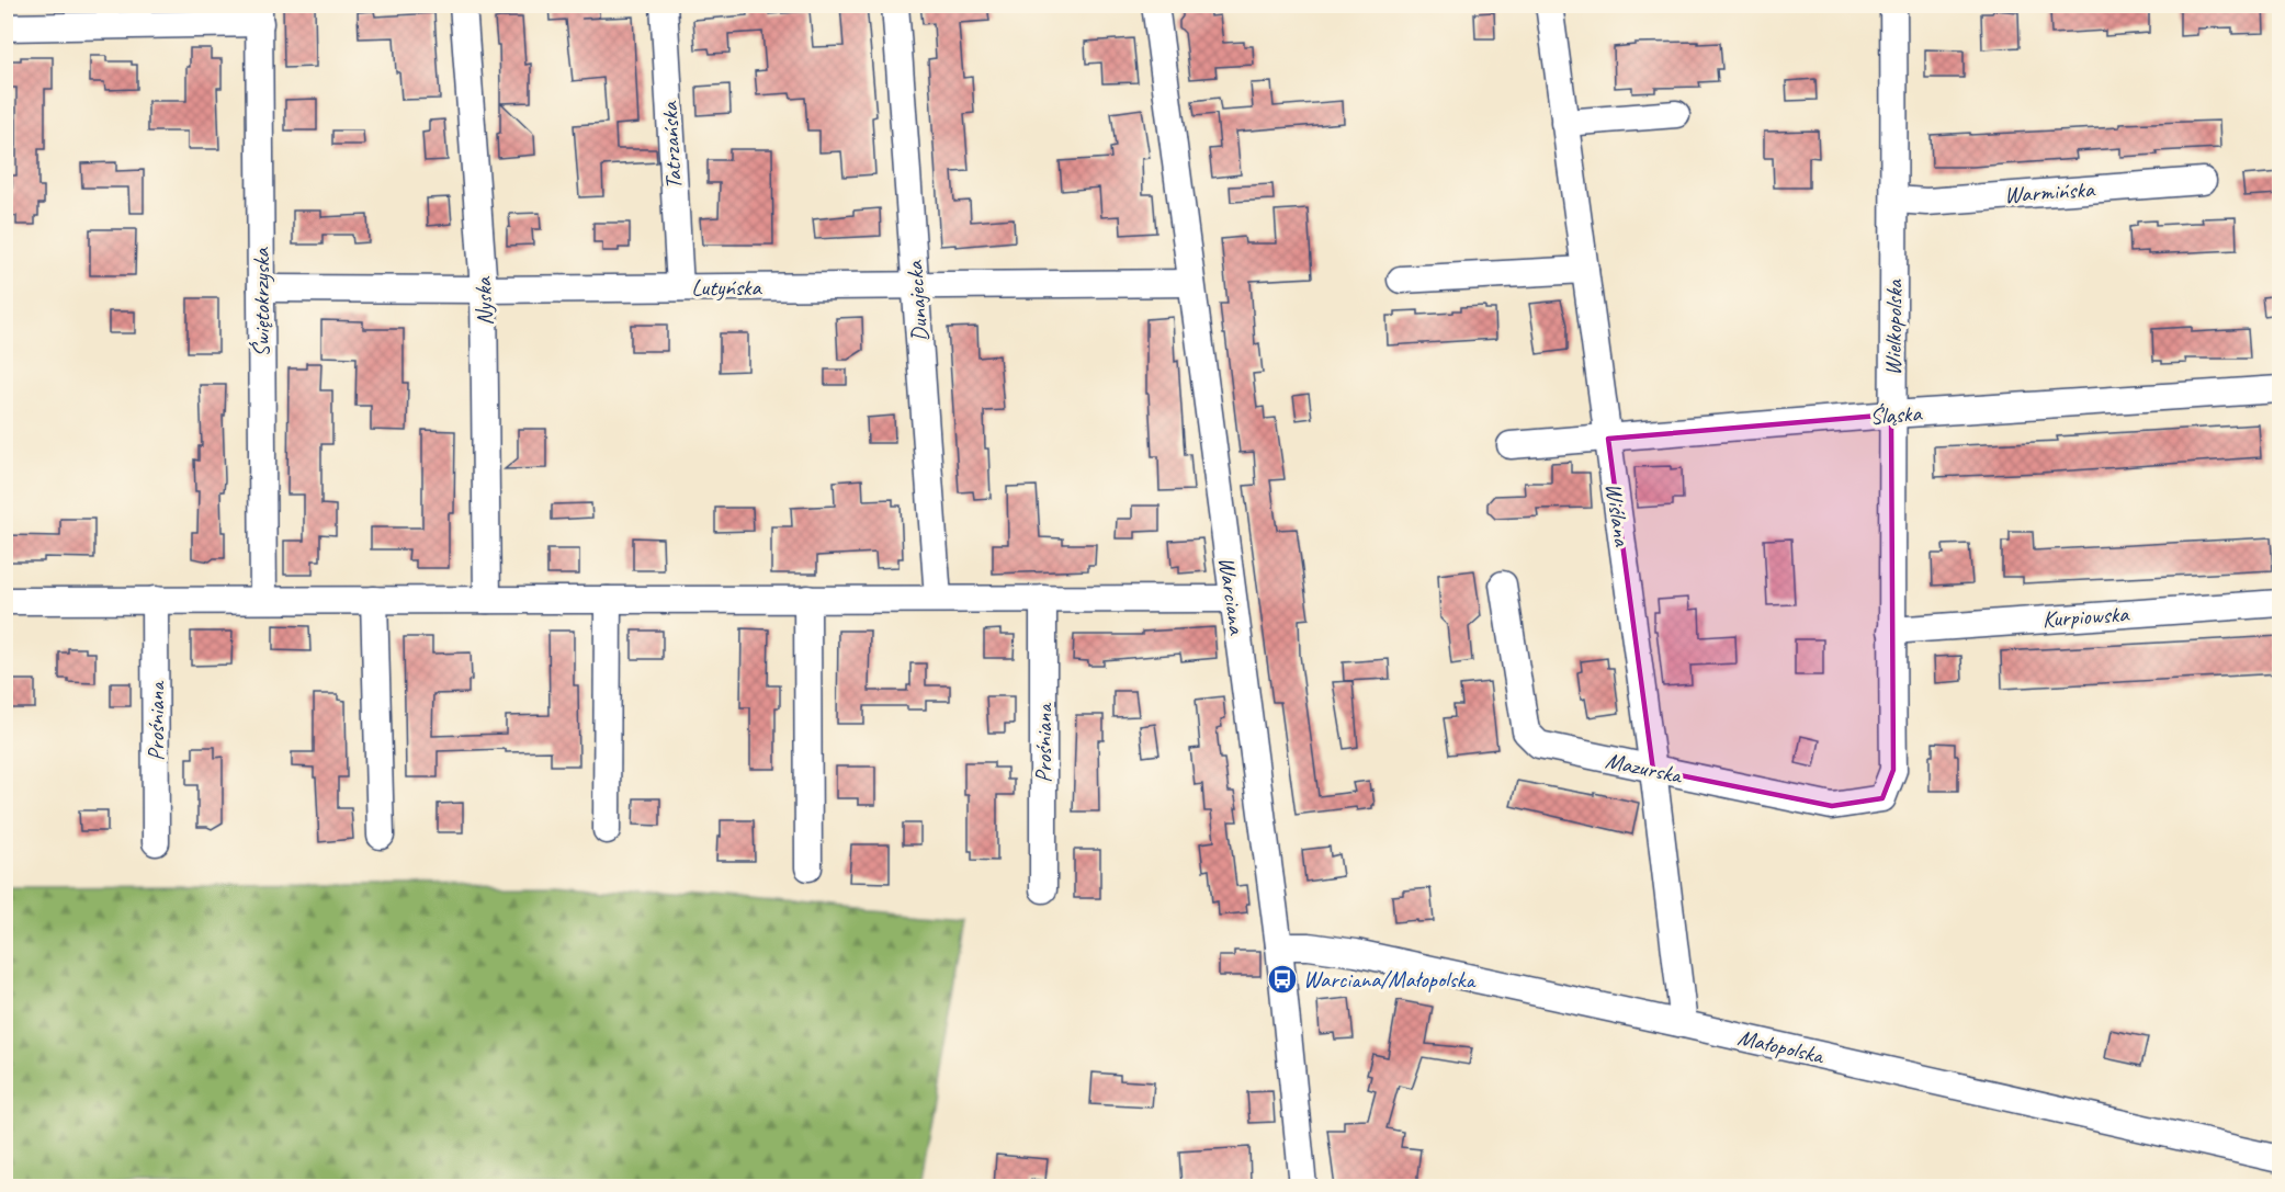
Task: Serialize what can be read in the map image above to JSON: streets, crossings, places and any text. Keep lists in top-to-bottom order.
{
  "streets": {
    "street": [
      "Tatrzańska",
      "Warmińska",
      "Lutyńska",
      "Nyska",
      "Dunajecka",
      "Świętokrzyska",
      "Wielkopolska",
      "Śląska",
      "Wiślana",
      "Warciana",
      "Kurpiowska",
      "Prośniana",
      "Mazurska",
      "Małopolska"
    ]
  },
  "crossings": [
    ["Tatrzańska", "Lutyńska"],
    ["Warmińska", "Wielkopolska"],
    ["Lutyńska", "Nyska"],
    ["Lutyńska", "Dunajecka"],
    ["Lutyńska", "Świętokrzyska"],
    ["Lutyńska", "Warciana"],
    ["Wielkopolska", "Śląska"],
    ["Wielkopolska", "Kurpiowska"],
    ["Wielkopolska", "Mazurska"],
    ["Śląska", "Wiślana"],
    ["Wiślana", "Mazurska"],
    ["Wiślana", "Małopolska"],
    ["Warciana", "Małopolska"]
  ],
  "places": {
    "bus stop": ["Warciana/Małopolska"]
  }
}
